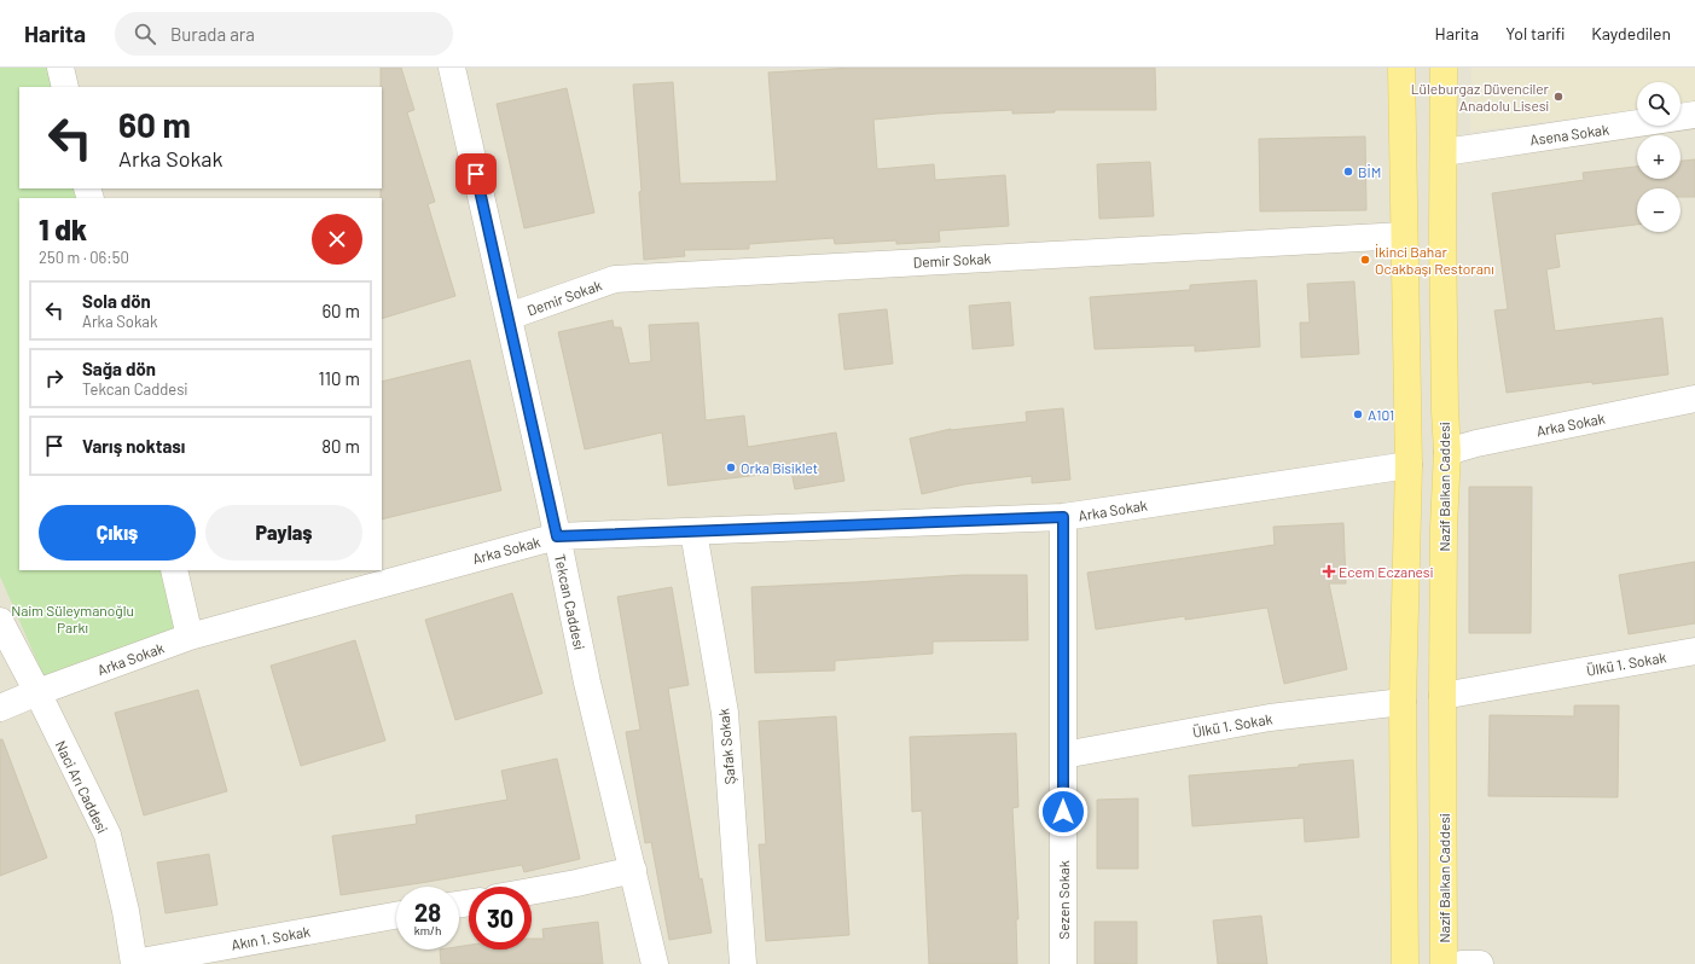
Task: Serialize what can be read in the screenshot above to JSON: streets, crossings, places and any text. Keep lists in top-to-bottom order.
{
  "streets": {
    "main road": ["Nazif Balkan Caddesi"],
    "street": [
      "Asena Sokak",
      "Demir Sokak",
      "Arka Sokak",
      "Tekcan Caddesi",
      "Ülkü 1. Sokak",
      "Şafak Sokak",
      "Naci Arı Caddesi",
      "Sezen Sokak",
      "Akın 1. Sokak"
    ]
  },
  "crossings": [
    ["Asena Sokak", "Nazif Balkan Caddesi"],
    ["Demir Sokak", "Tekcan Caddesi"],
    ["Arka Sokak", "Nazif Balkan Caddesi"],
    ["Arka Sokak", "Tekcan Caddesi"],
    ["Arka Sokak", "Şafak Sokak"],
    ["Arka Sokak", "Naci Arı Caddesi"],
    ["Arka Sokak", "Sezen Sokak"],
    ["Nazif Balkan Caddesi", "Ülkü 1. Sokak"],
    ["Ülkü 1. Sokak", "Sezen Sokak"],
    ["Naci Arı Caddesi", "Akın 1. Sokak"]
  ],
  "parks": ["Naim Süleymanoğlu Parkı"],
  "places": {
    "other": [
      "Lüleburgaz Düvenciler Anadolu Lisesi",
      "BİM",
      "İkinci Bahar Ocakbaşı Restoranı",
      "A101",
      "Orka Bisiklet"
    ],
    "health": ["Ecem Eczanesi"]
  },
  "page": {
    "header": "Harita",
    "search": "Burada ara",
    "nav": ["Harita", "Yol tarifi", "Kaydedilen"],
    "map_buttons": ["+", "−"],
    "turn": ["60 m", "Arka Sokak"],
    "heading": ["1 dk", "250 m · 06:50"],
    "list": [
      {
        "name": "Sola dön",
        "note": "Arka Sokak",
        "value": "60 m"
      },
      {
        "name": "Sağa dön",
        "note": "Tekcan Caddesi",
        "value": "110 m"
      },
      {
        "name": "Varış noktası",
        "value": "80 m"
      }
    ],
    "buttons": ["Çıkış", "Paylaş"],
    "speed": "28 km/h",
    "limit": "30"
  }
}
